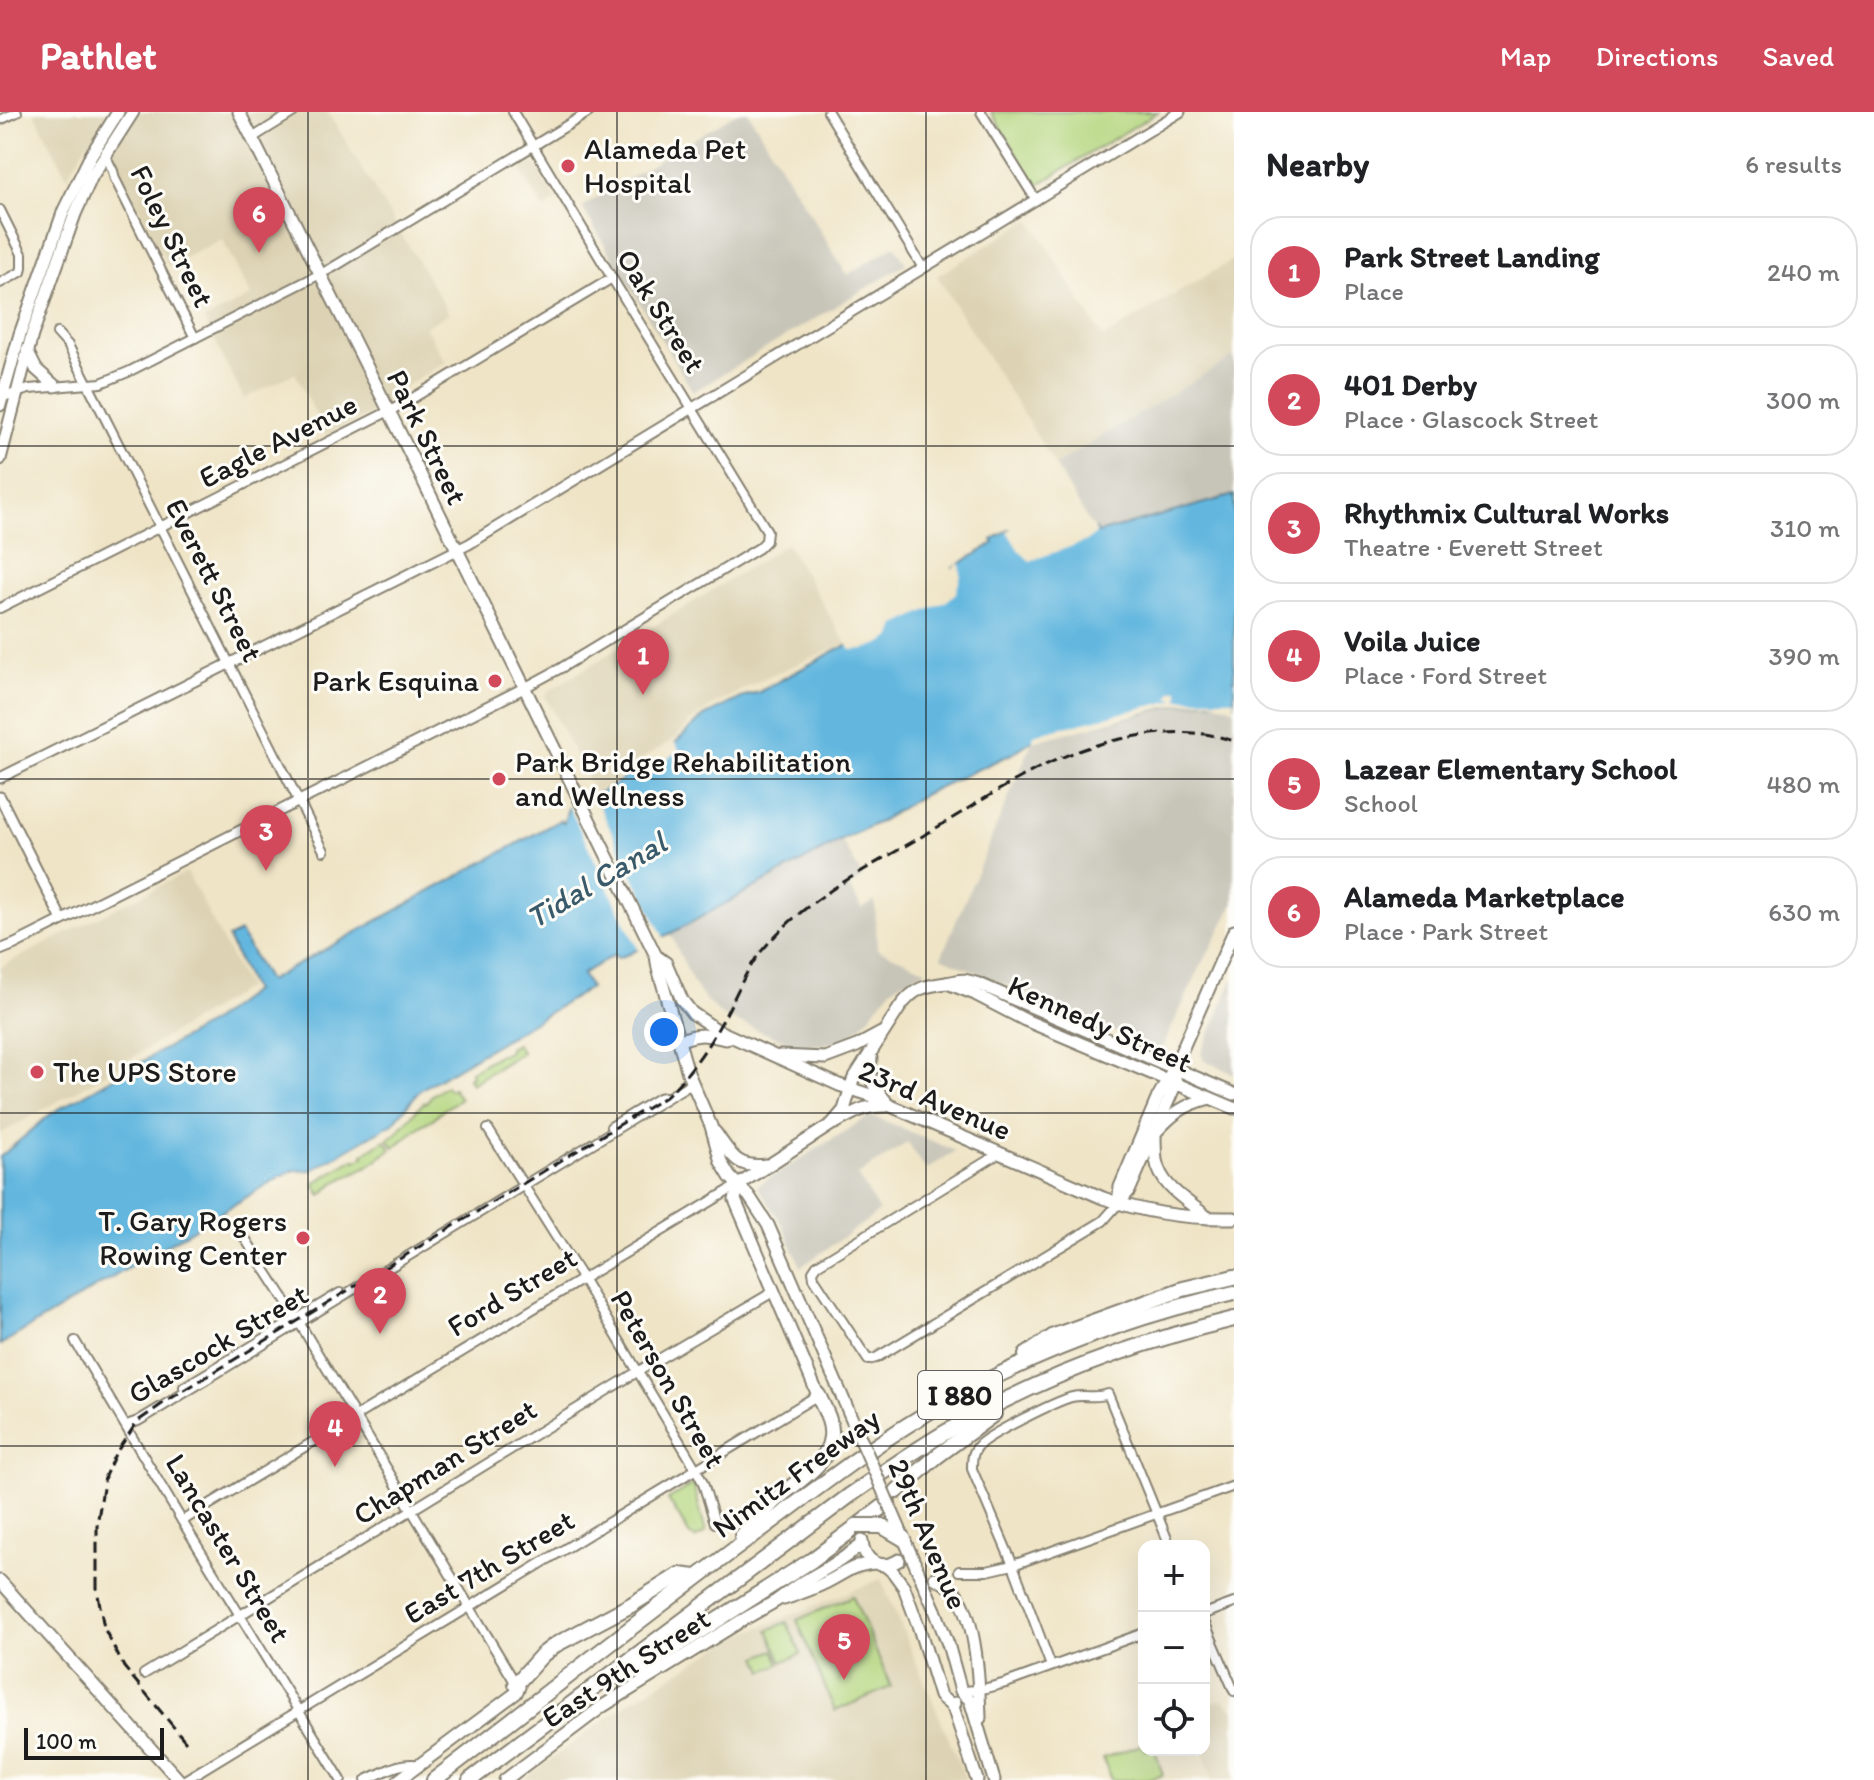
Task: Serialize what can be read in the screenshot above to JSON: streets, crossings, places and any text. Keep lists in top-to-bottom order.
{
  "streets": {
    "highway": ["I 880", "Nimitz Freeway"],
    "main road": [
      "Park Street",
      "Kennedy Street",
      "23rd Avenue",
      "Ford Street",
      "29th Avenue",
      "East 9th Street"
    ],
    "street": [
      "Foley Street",
      "Oak Street",
      "Eagle Avenue",
      "Everett Street",
      "Glascock Street",
      "Peterson Street",
      "Chapman Street",
      "Lancaster Street",
      "East 7th Street"
    ]
  },
  "crossings": [
    ["Oak Street", "Park Street"],
    ["Oak Street", "Eagle Avenue"],
    ["Park Street", "Eagle Avenue"],
    ["Park Street", "23rd Avenue"],
    ["Park Street", "29th Avenue"],
    ["Eagle Avenue", "Everett Street"],
    ["Kennedy Street", "23rd Avenue"],
    ["23rd Avenue", "Ford Street"],
    ["23rd Avenue", "29th Avenue"],
    ["Ford Street", "Peterson Street"],
    ["Ford Street", "29th Avenue"],
    ["Ford Street", "Lancaster Street"],
    ["Glascock Street", "Peterson Street"],
    ["Glascock Street", "29th Avenue"],
    ["Glascock Street", "Lancaster Street"],
    ["Peterson Street", "Chapman Street"],
    ["Peterson Street", "East 7th Street"],
    ["Chapman Street", "29th Avenue"],
    ["Chapman Street", "Lancaster Street"],
    ["29th Avenue", "East 7th Street"],
    ["Lancaster Street", "East 7th Street"]
  ],
  "water": ["Tidal Canal"],
  "places": [
    "Alameda Pet Hospital",
    "Park Esquina",
    "Park Bridge Rehabilitation and Wellness",
    "The UPS Store",
    "T. Gary Rogers Rowing Center"
  ],
  "scale_bar": "100 m",
  "page": {
    "header": "Pathlet",
    "nav": ["Map", "Directions", "Saved"],
    "heading": ["Nearby", "6 results"],
    "pins": [
      "6",
      "1",
      "3",
      "2",
      "4",
      "5"
    ],
    "list": [
      {
        "mark": "1",
        "name": "Park Street Landing",
        "note": "Place",
        "value": "240 m"
      },
      {
        "mark": "2",
        "name": "401 Derby",
        "note": "Place · Glascock Street",
        "value": "300 m"
      },
      {
        "mark": "3",
        "name": "Rhythmix Cultural Works",
        "note": "Theatre · Everett Street",
        "value": "310 m"
      },
      {
        "mark": "4",
        "name": "Voila Juice",
        "note": "Place · Ford Street",
        "value": "390 m"
      },
      {
        "mark": "5",
        "name": "Lazear Elementary School",
        "note": "School",
        "value": "480 m"
      },
      {
        "mark": "6",
        "name": "Alameda Marketplace",
        "note": "Place · Park Street",
        "value": "630 m"
      }
    ],
    "map_buttons": ["+", "−"],
    "scale": "100 m"
  }
}
